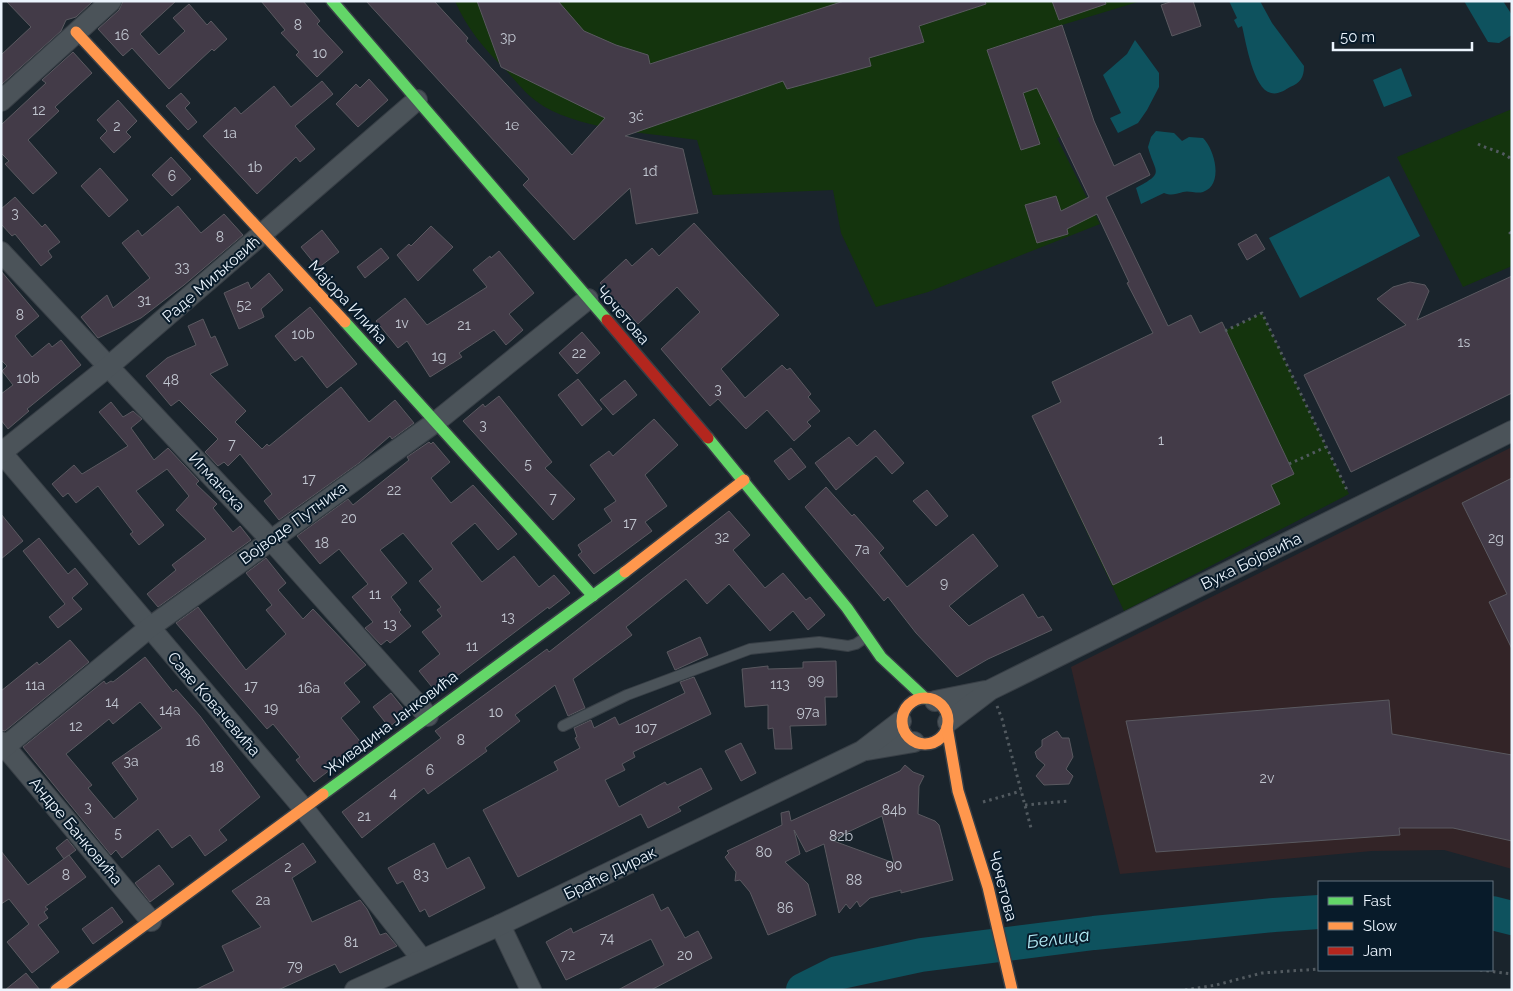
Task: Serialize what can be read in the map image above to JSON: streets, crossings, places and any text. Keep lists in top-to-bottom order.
{
  "streets": {
    "street": [
      "Раде Миљковић",
      "Мајора Илића",
      "Чочетова",
      "Игманска",
      "Војводе Путника",
      "Вука Бојовића",
      "Саве Ковачевића",
      "Живадина Јанковића",
      "Андре Банковића",
      "Браће Дирак"
    ]
  },
  "crossings": [
    ["Раде Миљковић", "Мајора Илића"],
    ["Раде Миљковић", "Чочетова"],
    ["Раде Миљковић", "Игманска"],
    ["Раде Миљковић", "Саве Ковачевића"],
    ["Мајора Илића", "Војводе Путника"],
    ["Мајора Илића", "Живадина Јанковића"],
    ["Чочетова", "Војводе Путника"],
    ["Чочетова", "Вука Бојовића"],
    ["Чочетова", "Живадина Јанковића"],
    ["Чочетова", "Браће Дирак"],
    ["Игманска", "Војводе Путника"],
    ["Игманска", "Живадина Јанковића"],
    ["Војводе Путника", "Саве Ковачевића"],
    ["Војводе Путника", "Андре Банковића"],
    ["Вука Бојовића", "Браће Дирак"],
    ["Саве Ковачевића", "Живадина Јанковића"],
    ["Саве Ковачевића", "Браће Дирак"],
    ["Живадина Јанковића", "Андре Банковића"]
  ],
  "water": ["Белица"],
  "house_numbers": [
    "8",
    "16",
    "3p",
    "10",
    "12",
    "3ć",
    "1e",
    "2",
    "1a",
    "1b",
    "1đ",
    "6",
    "3",
    "8",
    "33",
    "31",
    "52",
    "8",
    "1v",
    "21",
    "10b",
    "1s",
    "22",
    "1g",
    "10b",
    "48",
    "3",
    "3",
    "1",
    "7",
    "5",
    "17",
    "22",
    "7",
    "20",
    "17",
    "32",
    "2g",
    "18",
    "7a",
    "9",
    "11",
    "13",
    "13",
    "11",
    "99",
    "113",
    "11a",
    "17",
    "16a",
    "14",
    "19",
    "14a",
    "10",
    "97a",
    "12",
    "107",
    "8",
    "16",
    "3a",
    "18",
    "6",
    "2v",
    "4",
    "3",
    "84b",
    "21",
    "5",
    "82b",
    "80",
    "90",
    "2",
    "8",
    "83",
    "88",
    "2a",
    "86",
    "74",
    "81",
    "72",
    "20",
    "79"
  ],
  "legend": ["Fast", "Slow", "Jam"],
  "scale_bar": "50 m"
}
